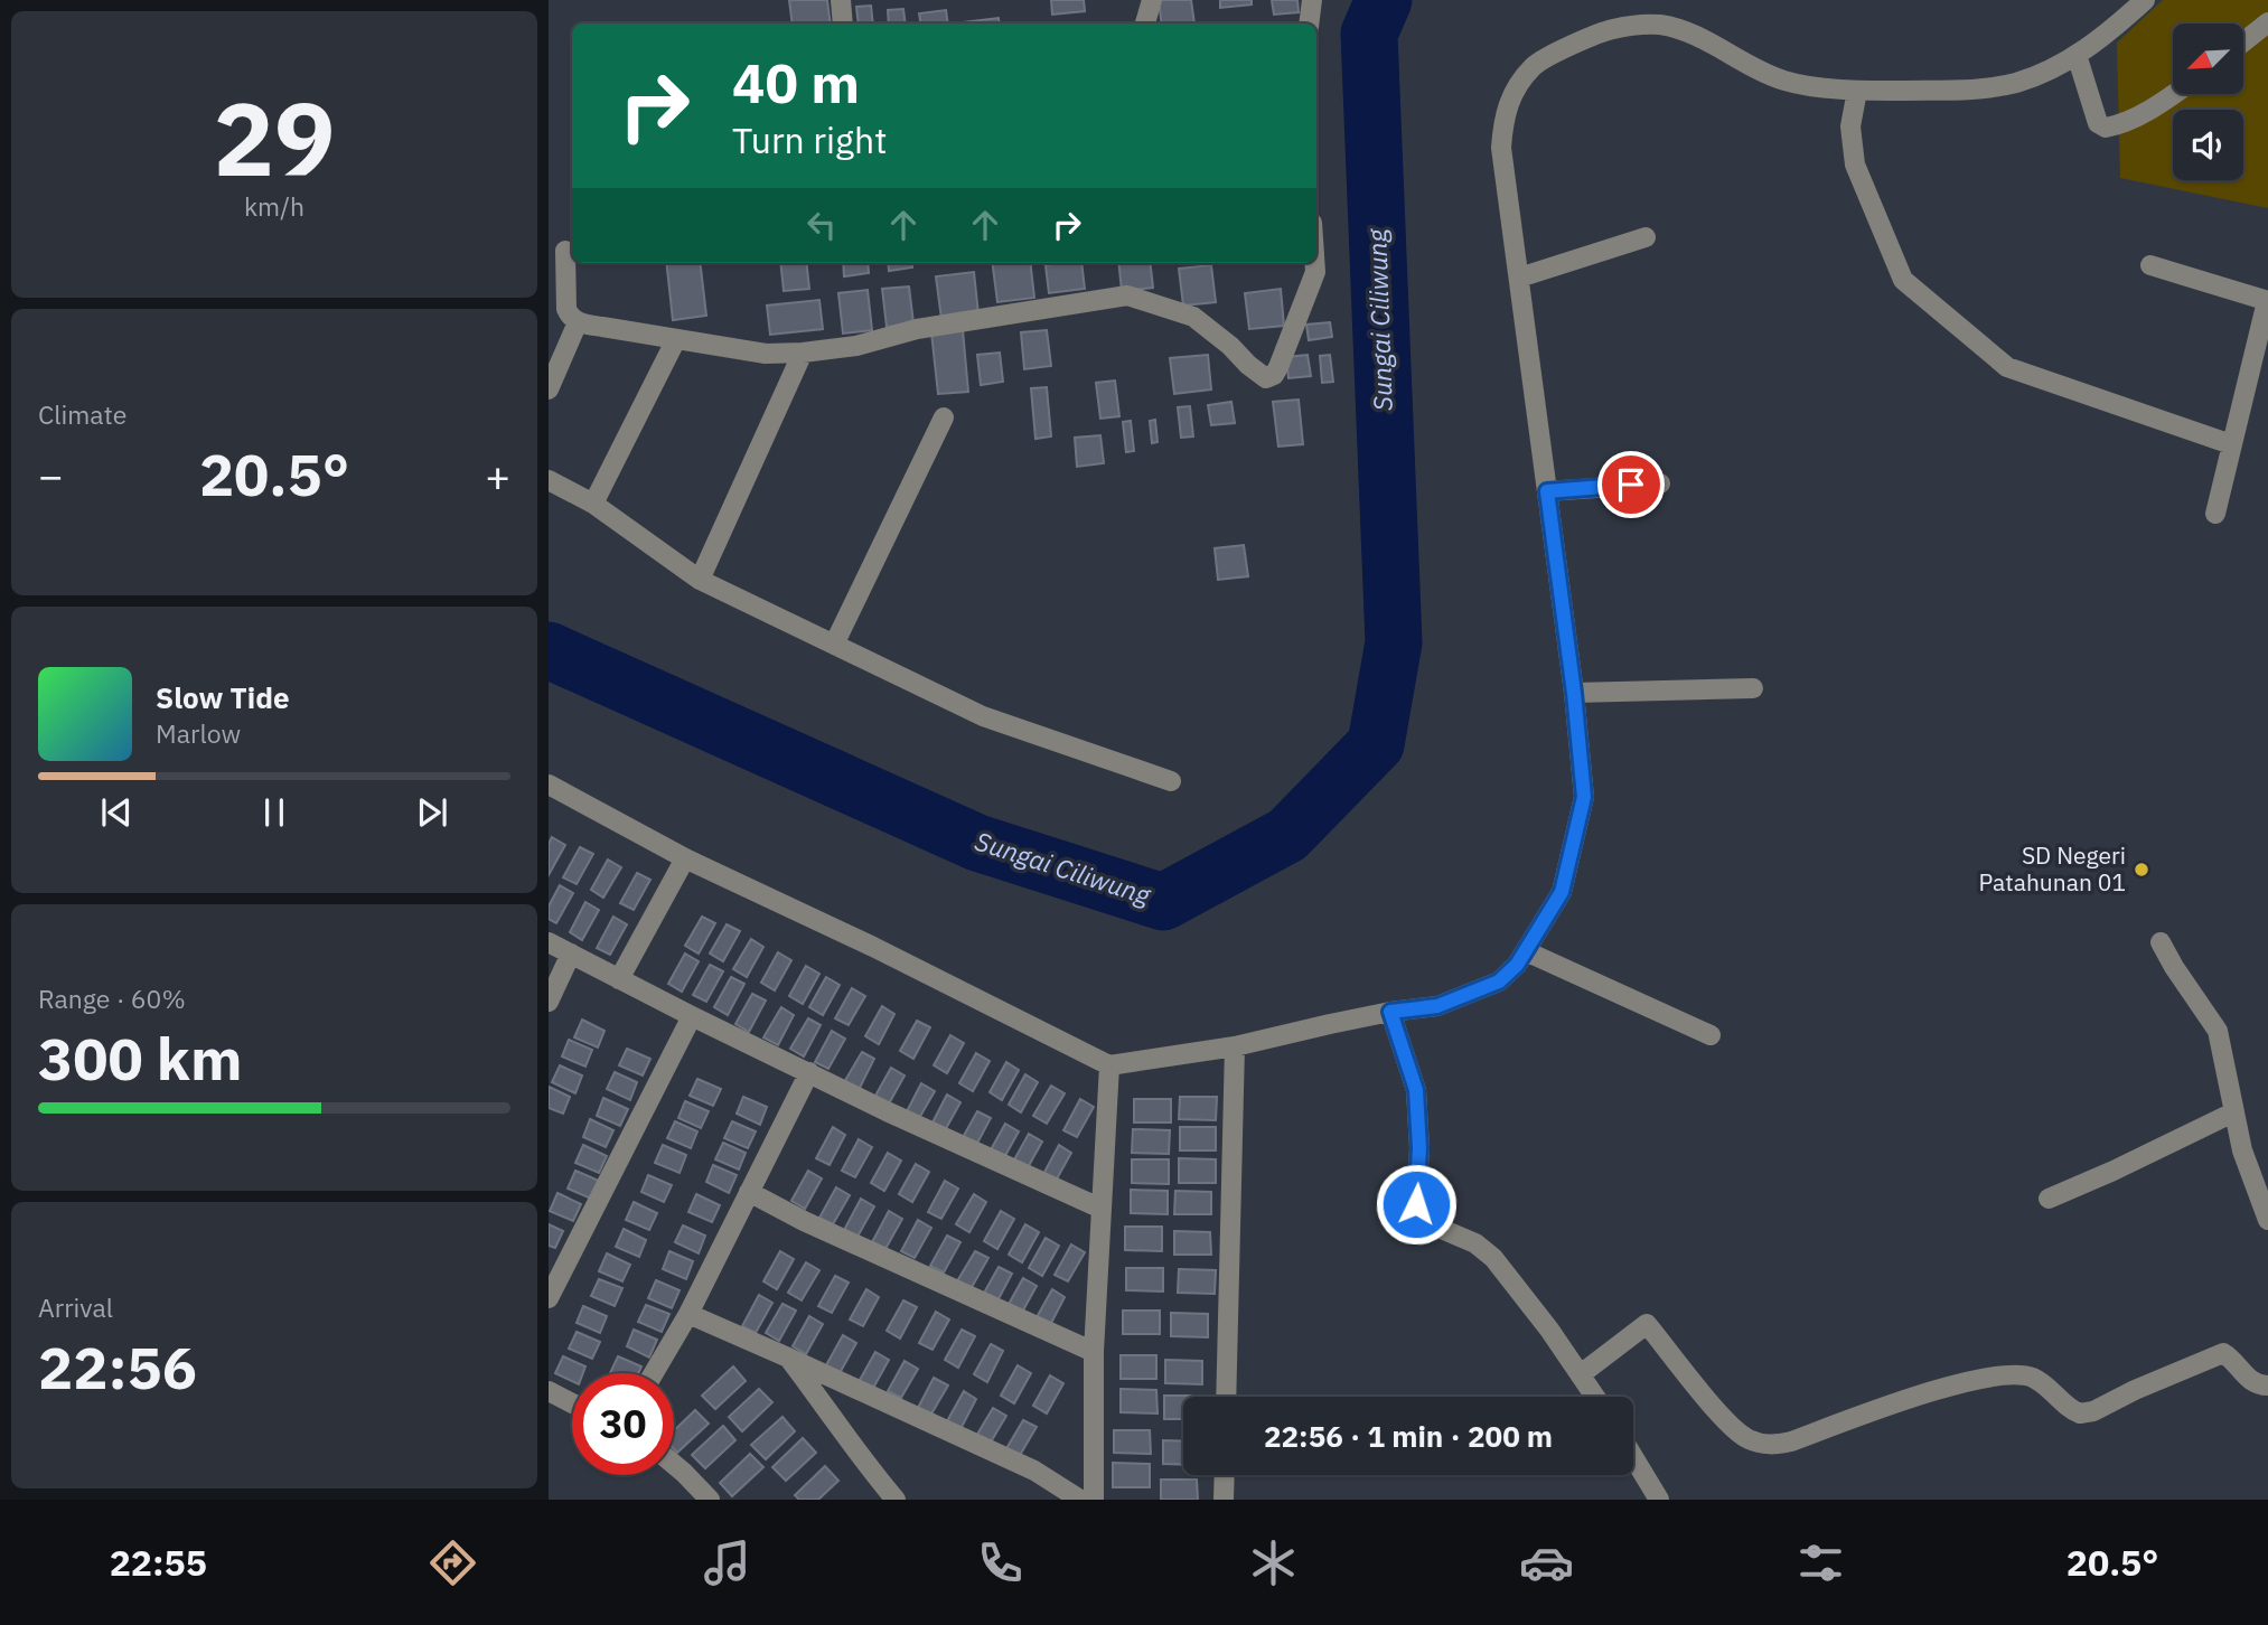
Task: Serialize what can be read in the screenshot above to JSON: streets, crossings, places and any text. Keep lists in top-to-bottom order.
{
  "water": ["Sungai Ciliwung"],
  "places": ["SD Negeri Patahunan 01"],
  "north": "bottom left",
  "page": {
    "tile": [
      ["29", "km/h"],
      "Climate",
      ["Range · 60%", "300 km"],
      ["Arrival", "22:56"]
    ],
    "turn": ["40 m", "Turn right"],
    "heat": ["−", "20.5°", "+"],
    "song": ["Slow Tide", "Marlow"],
    "limit": "30",
    "trip": "22:56 · 1 min · 200 m",
    "tabs": ["22:55", "20.5°"]
  }
}
